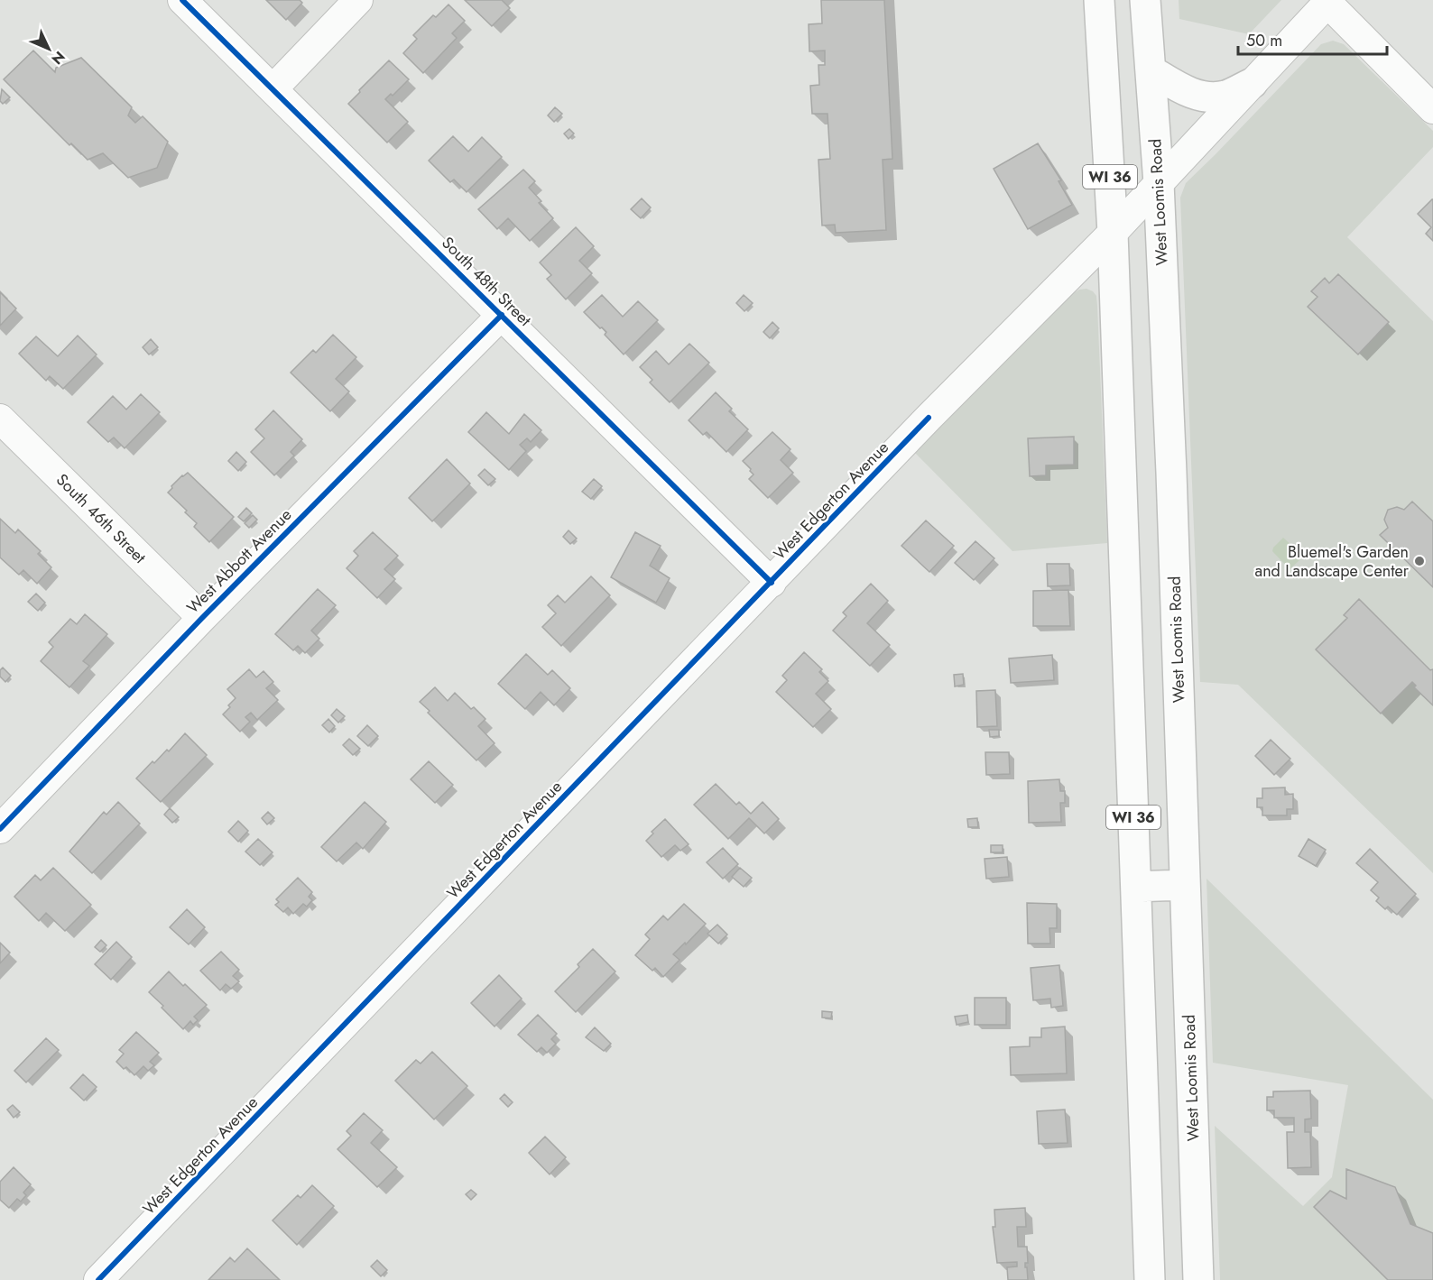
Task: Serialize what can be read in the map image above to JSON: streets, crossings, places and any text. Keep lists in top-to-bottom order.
{
  "streets": {
    "main road": ["WI 36", "West Loomis Road"],
    "street": [
      "South 48th Street",
      "West Edgerton Avenue",
      "South 46th Street",
      "West Abbott Avenue"
    ]
  },
  "crossings": [
    ["WI 36", "West Edgerton Avenue"],
    ["West Loomis Road", "West Edgerton Avenue"],
    ["South 48th Street", "West Edgerton Avenue"],
    ["South 48th Street", "West Abbott Avenue"],
    ["South 46th Street", "West Abbott Avenue"]
  ],
  "places": ["Bluemel's Garden and Landscape Center"],
  "scale_bar": "50 m",
  "north": "bottom right"
}
